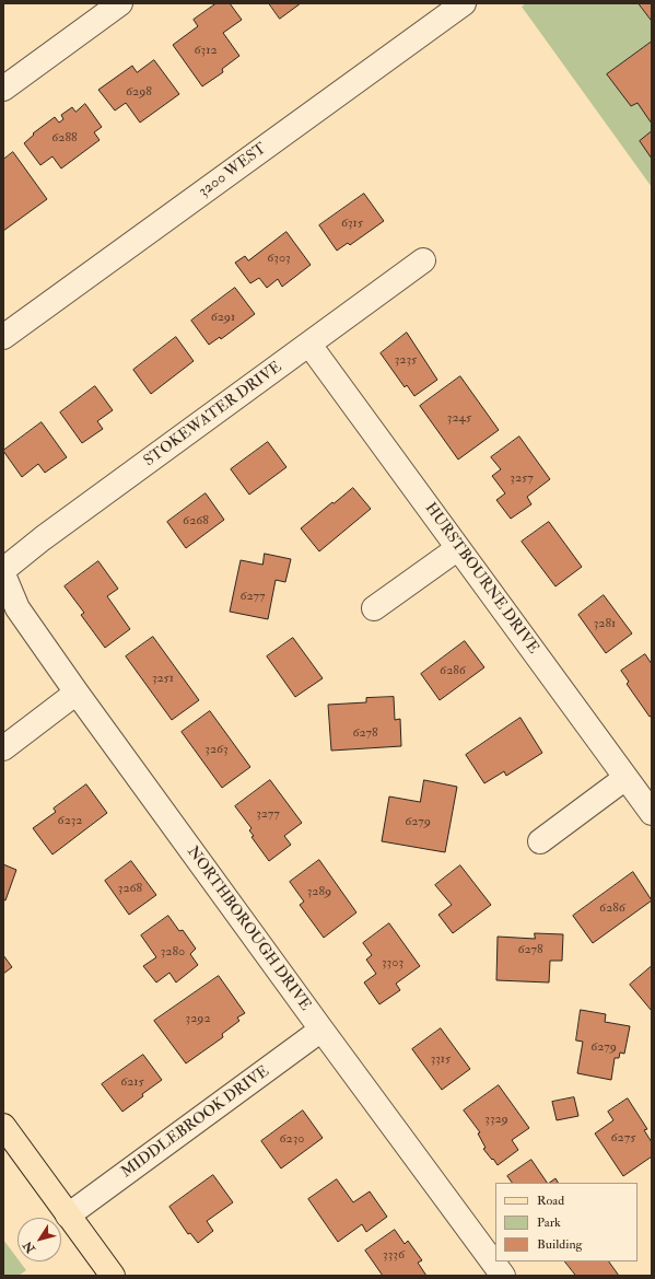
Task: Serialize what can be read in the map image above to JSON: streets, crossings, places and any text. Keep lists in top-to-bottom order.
{
  "streets": {
    "street": [
      "3200 WEST",
      "STOKEWATER DRIVE",
      "HURSTBOURNE DRIVE",
      "NORTHBOROUGH DRIVE",
      "MIDDLEBROOK DRIVE"
    ]
  },
  "crossings": [
    ["STOKEWATER DRIVE", "HURSTBOURNE DRIVE"],
    ["NORTHBOROUGH DRIVE", "MIDDLEBROOK DRIVE"]
  ],
  "house_numbers": [
    "6312",
    "6298",
    "6288",
    "6315",
    "6303",
    "6291",
    "3235",
    "3245",
    "3257",
    "6268",
    "6277",
    "3281",
    "6286",
    "3251",
    "6278",
    "3263",
    "3277",
    "6232",
    "6279",
    "3268",
    "3289",
    "6286",
    "6278",
    "3280",
    "3303",
    "3292",
    "6279",
    "3315",
    "6215",
    "3329",
    "6275",
    "6230",
    "3336"
  ],
  "legend": ["Road", "Park", "Building"],
  "north": "bottom left"
}
